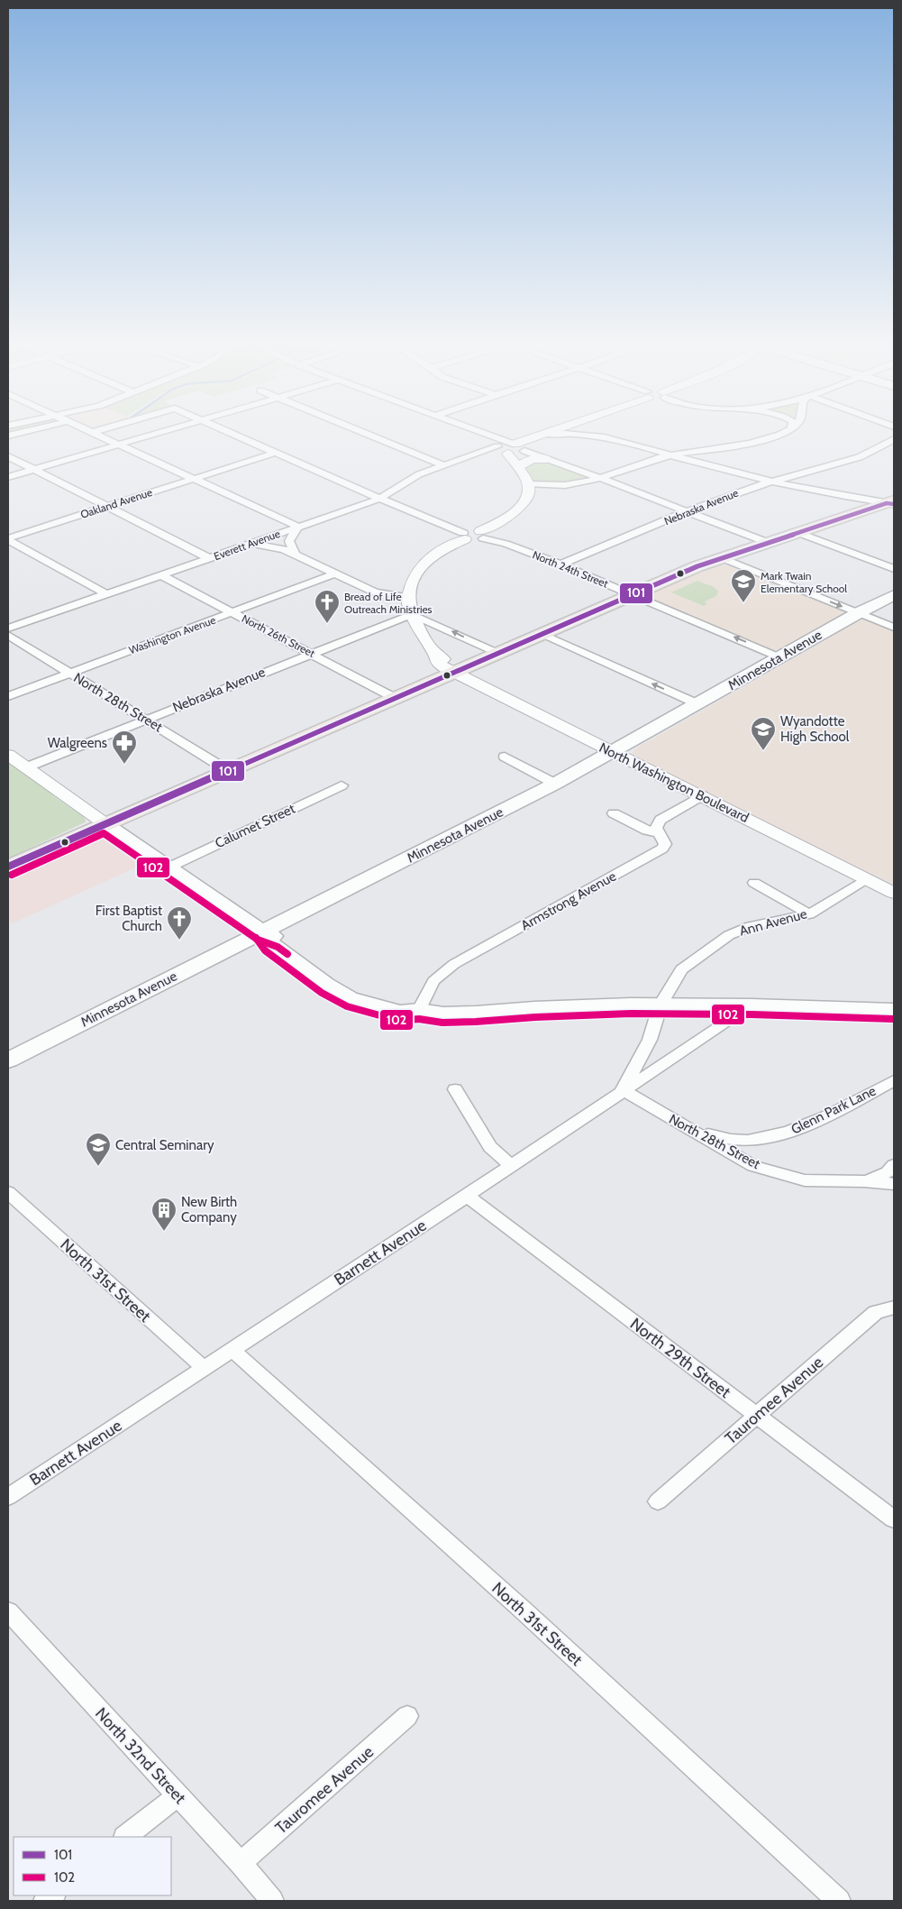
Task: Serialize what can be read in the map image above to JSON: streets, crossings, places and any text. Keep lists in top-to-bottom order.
{
  "streets": {
    "main road": ["Minnesota Avenue"],
    "street": [
      "Oakland Avenue",
      "Nebraska Avenue",
      "Everett Avenue",
      "North 24th Street",
      "Washington Avenue",
      "North 26th Street",
      "North 28th Street",
      "North Washington Boulevard",
      "Calumet Street",
      "Armstrong Avenue",
      "Ann Avenue",
      "Glenn Park Lane",
      "Barnett Avenue",
      "North 31st Street",
      "North 29th Street",
      "Tauromee Avenue",
      "North 32nd Street"
    ]
  },
  "crossings": [
    ["Nebraska Avenue", "North 24th Street"],
    ["Nebraska Avenue", "North 26th Street"],
    ["Nebraska Avenue", "North 28th Street"],
    ["Nebraska Avenue", "North Washington Boulevard"],
    ["Everett Avenue", "North 26th Street"],
    ["North 24th Street", "Minnesota Avenue"],
    ["Washington Avenue", "North 26th Street"],
    ["Washington Avenue", "North 28th Street"],
    ["Minnesota Avenue", "North Washington Boulevard"],
    ["North 28th Street", "Ann Avenue"],
    ["North 28th Street", "Glenn Park Lane"],
    ["North 28th Street", "Barnett Avenue"],
    ["North Washington Boulevard", "Armstrong Avenue"],
    ["North Washington Boulevard", "Ann Avenue"],
    ["Ann Avenue", "Barnett Avenue"],
    ["Barnett Avenue", "North 31st Street"],
    ["Barnett Avenue", "North 29th Street"],
    ["North 29th Street", "Tauromee Avenue"],
    ["Tauromee Avenue", "North 32nd Street"]
  ],
  "places": {
    "school or university": ["Mark Twain Elementary School", "Wyandotte High School", "Central Seminary"],
    "church": ["Bread of Life Outreach Ministries", "First Baptist Church"],
    "pharmacy": ["Walgreens"],
    "building": ["New Birth Company"]
  },
  "lines": ["transit line 101", "transit line 102"],
  "legend": ["101", "102"]
}
